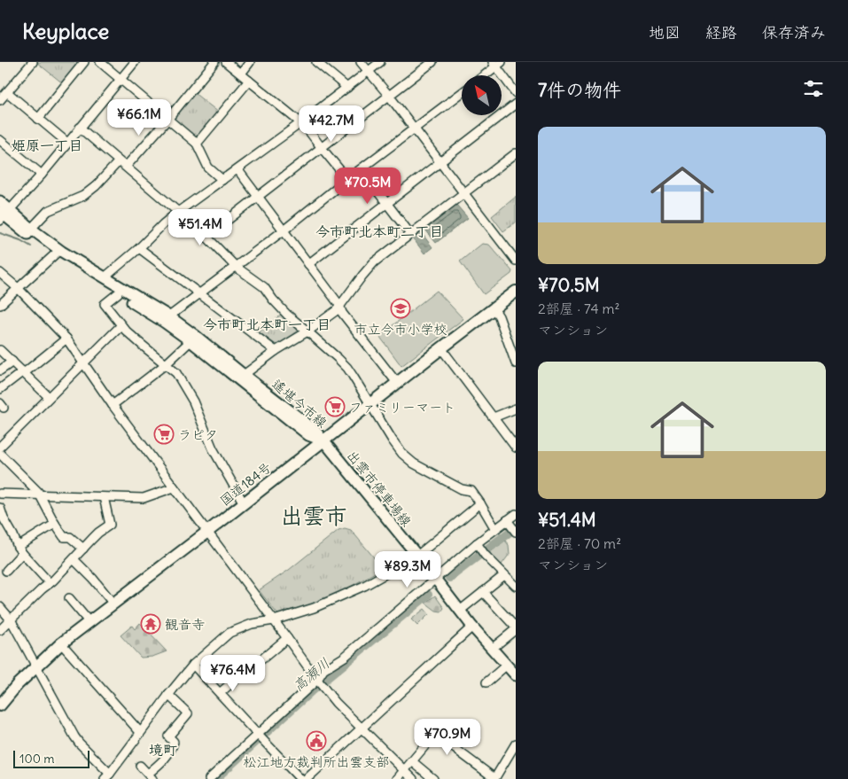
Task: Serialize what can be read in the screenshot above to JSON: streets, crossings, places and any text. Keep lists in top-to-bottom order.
{
  "streets": {
    "highway": ["国道184号"],
    "main road": ["遙堪今市線", "出雲市停車場線"]
  },
  "crossings": [
    ["遙堪今市線", "国道184号"],
    ["遙堪今市線", "出雲市停車場線"],
    ["国道184号", "出雲市停車場線"]
  ],
  "districts": [
    "姫原一丁目",
    "今市町北本町二丁目",
    "今市町北本町一丁目",
    "出雲市",
    "境町"
  ],
  "water": ["高瀬川"],
  "places": {
    "school or university": ["市立今市小学校"],
    "supermarket": ["ファミリーマート", "ラピタ"],
    "temple": ["観音寺"],
    "public building": ["松江地方裁判所出雲支部"]
  },
  "scale_bar": "100 m",
  "north": "top left",
  "page": {
    "header": "Keyplace",
    "nav": ["地図", "経路", "保存済み"],
    "heading": "7件の物件",
    "price": [
      "¥66.1M",
      "¥42.7M",
      "¥70.5M",
      "¥51.4M",
      "¥89.3M",
      "¥76.4M",
      "¥70.9M"
    ],
    "list": [
      {
        "name": "¥70.5M",
        "note": "2部屋 · 74 m² · マンション"
      },
      {
        "name": "¥51.4M",
        "note": "2部屋 · 70 m² · マンション"
      }
    ],
    "scale": "100 m"
  }
}
